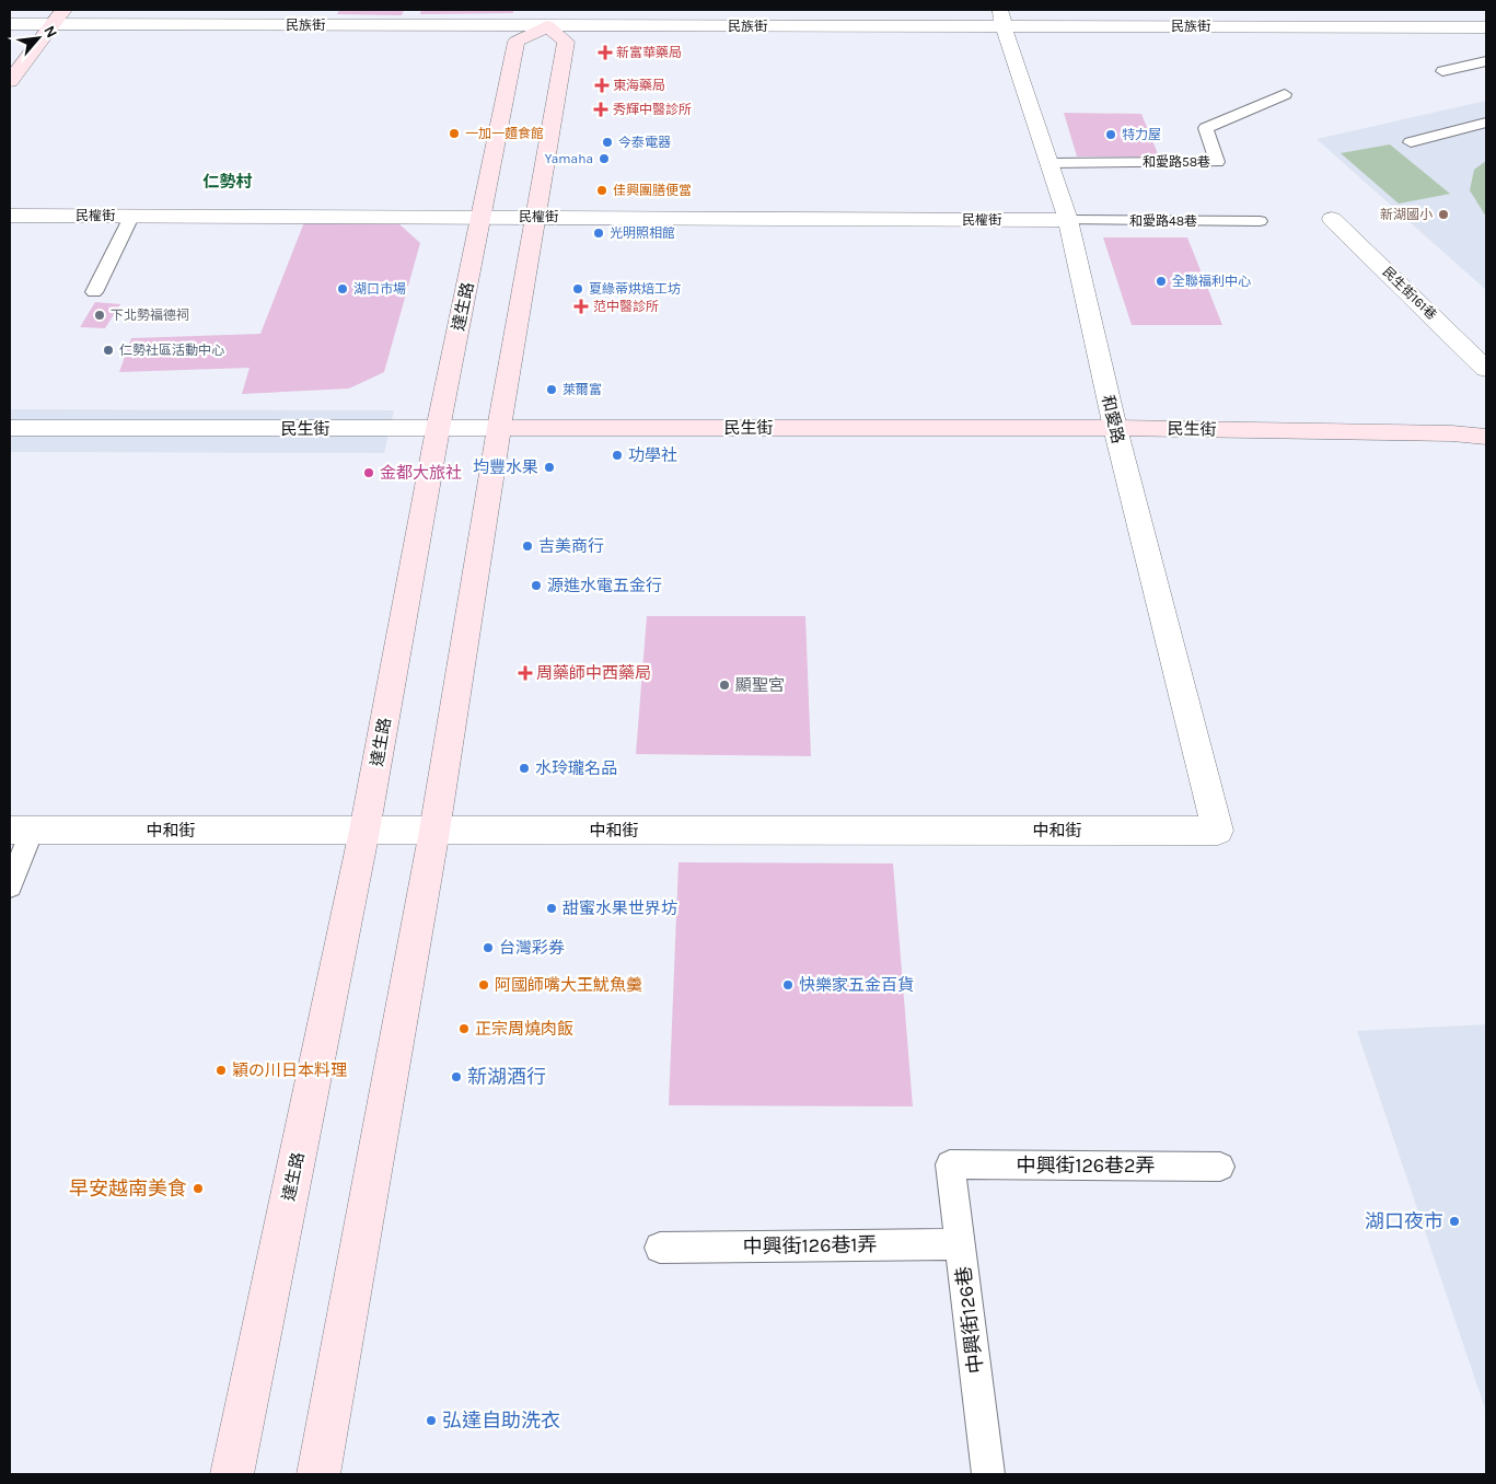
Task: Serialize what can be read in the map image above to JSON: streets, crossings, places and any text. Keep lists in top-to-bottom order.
{
  "streets": {
    "main road": ["達生路", "民生街"],
    "street": [
      "民族街",
      "民權街",
      "民生街161巷",
      "和愛路",
      "中和街"
    ],
    "lane": [
      "和愛路58巷",
      "和愛路48巷",
      "中興街126巷2弄",
      "中興街126巷1弄",
      "中興街126巷"
    ]
  },
  "crossings": [
    ["民族街", "達生路"],
    ["民族街", "和愛路"],
    ["和愛路58巷", "和愛路"],
    ["民權街", "和愛路48巷"],
    ["民權街", "達生路"],
    ["民權街", "和愛路"],
    ["和愛路48巷", "和愛路"],
    ["達生路", "民生街"],
    ["達生路", "中和街"],
    ["和愛路", "民生街"],
    ["和愛路", "中和街"],
    ["中興街126巷2弄", "中興街126巷"],
    ["中興街126巷1弄", "中興街126巷"]
  ],
  "districts": ["仁勢村"],
  "places": {
    "health": [
      "新富華藥局",
      "東海藥局",
      "秀輝中醫診所",
      "范中醫診所",
      "周藥師中西藥局"
    ],
    "other": [
      "一加一麵食館",
      "特力屋",
      "今泰電器",
      "Yamaha",
      "佳興團膳便當",
      "新湖國小",
      "光明照相館",
      "全聯福利中心",
      "湖口市場",
      "夏綠蒂烘焙工坊",
      "下北勢福德祠",
      "仁勢社區活動中心",
      "萊爾富",
      "功學社",
      "均豐水果",
      "金都大旅社",
      "吉美商行",
      "源進水電五金行",
      "顯聖宮",
      "水玲瓏名品",
      "甜蜜水果世界坊",
      "台灣彩券",
      "阿國師嘴大王魷魚羹",
      "快樂家五金百貨",
      "正宗周燒肉飯",
      "穎の川日本料理",
      "新湖酒行",
      "早安越南美食",
      "湖口夜市",
      "弘達自助洗衣"
    ]
  },
  "north": "top right"
}
